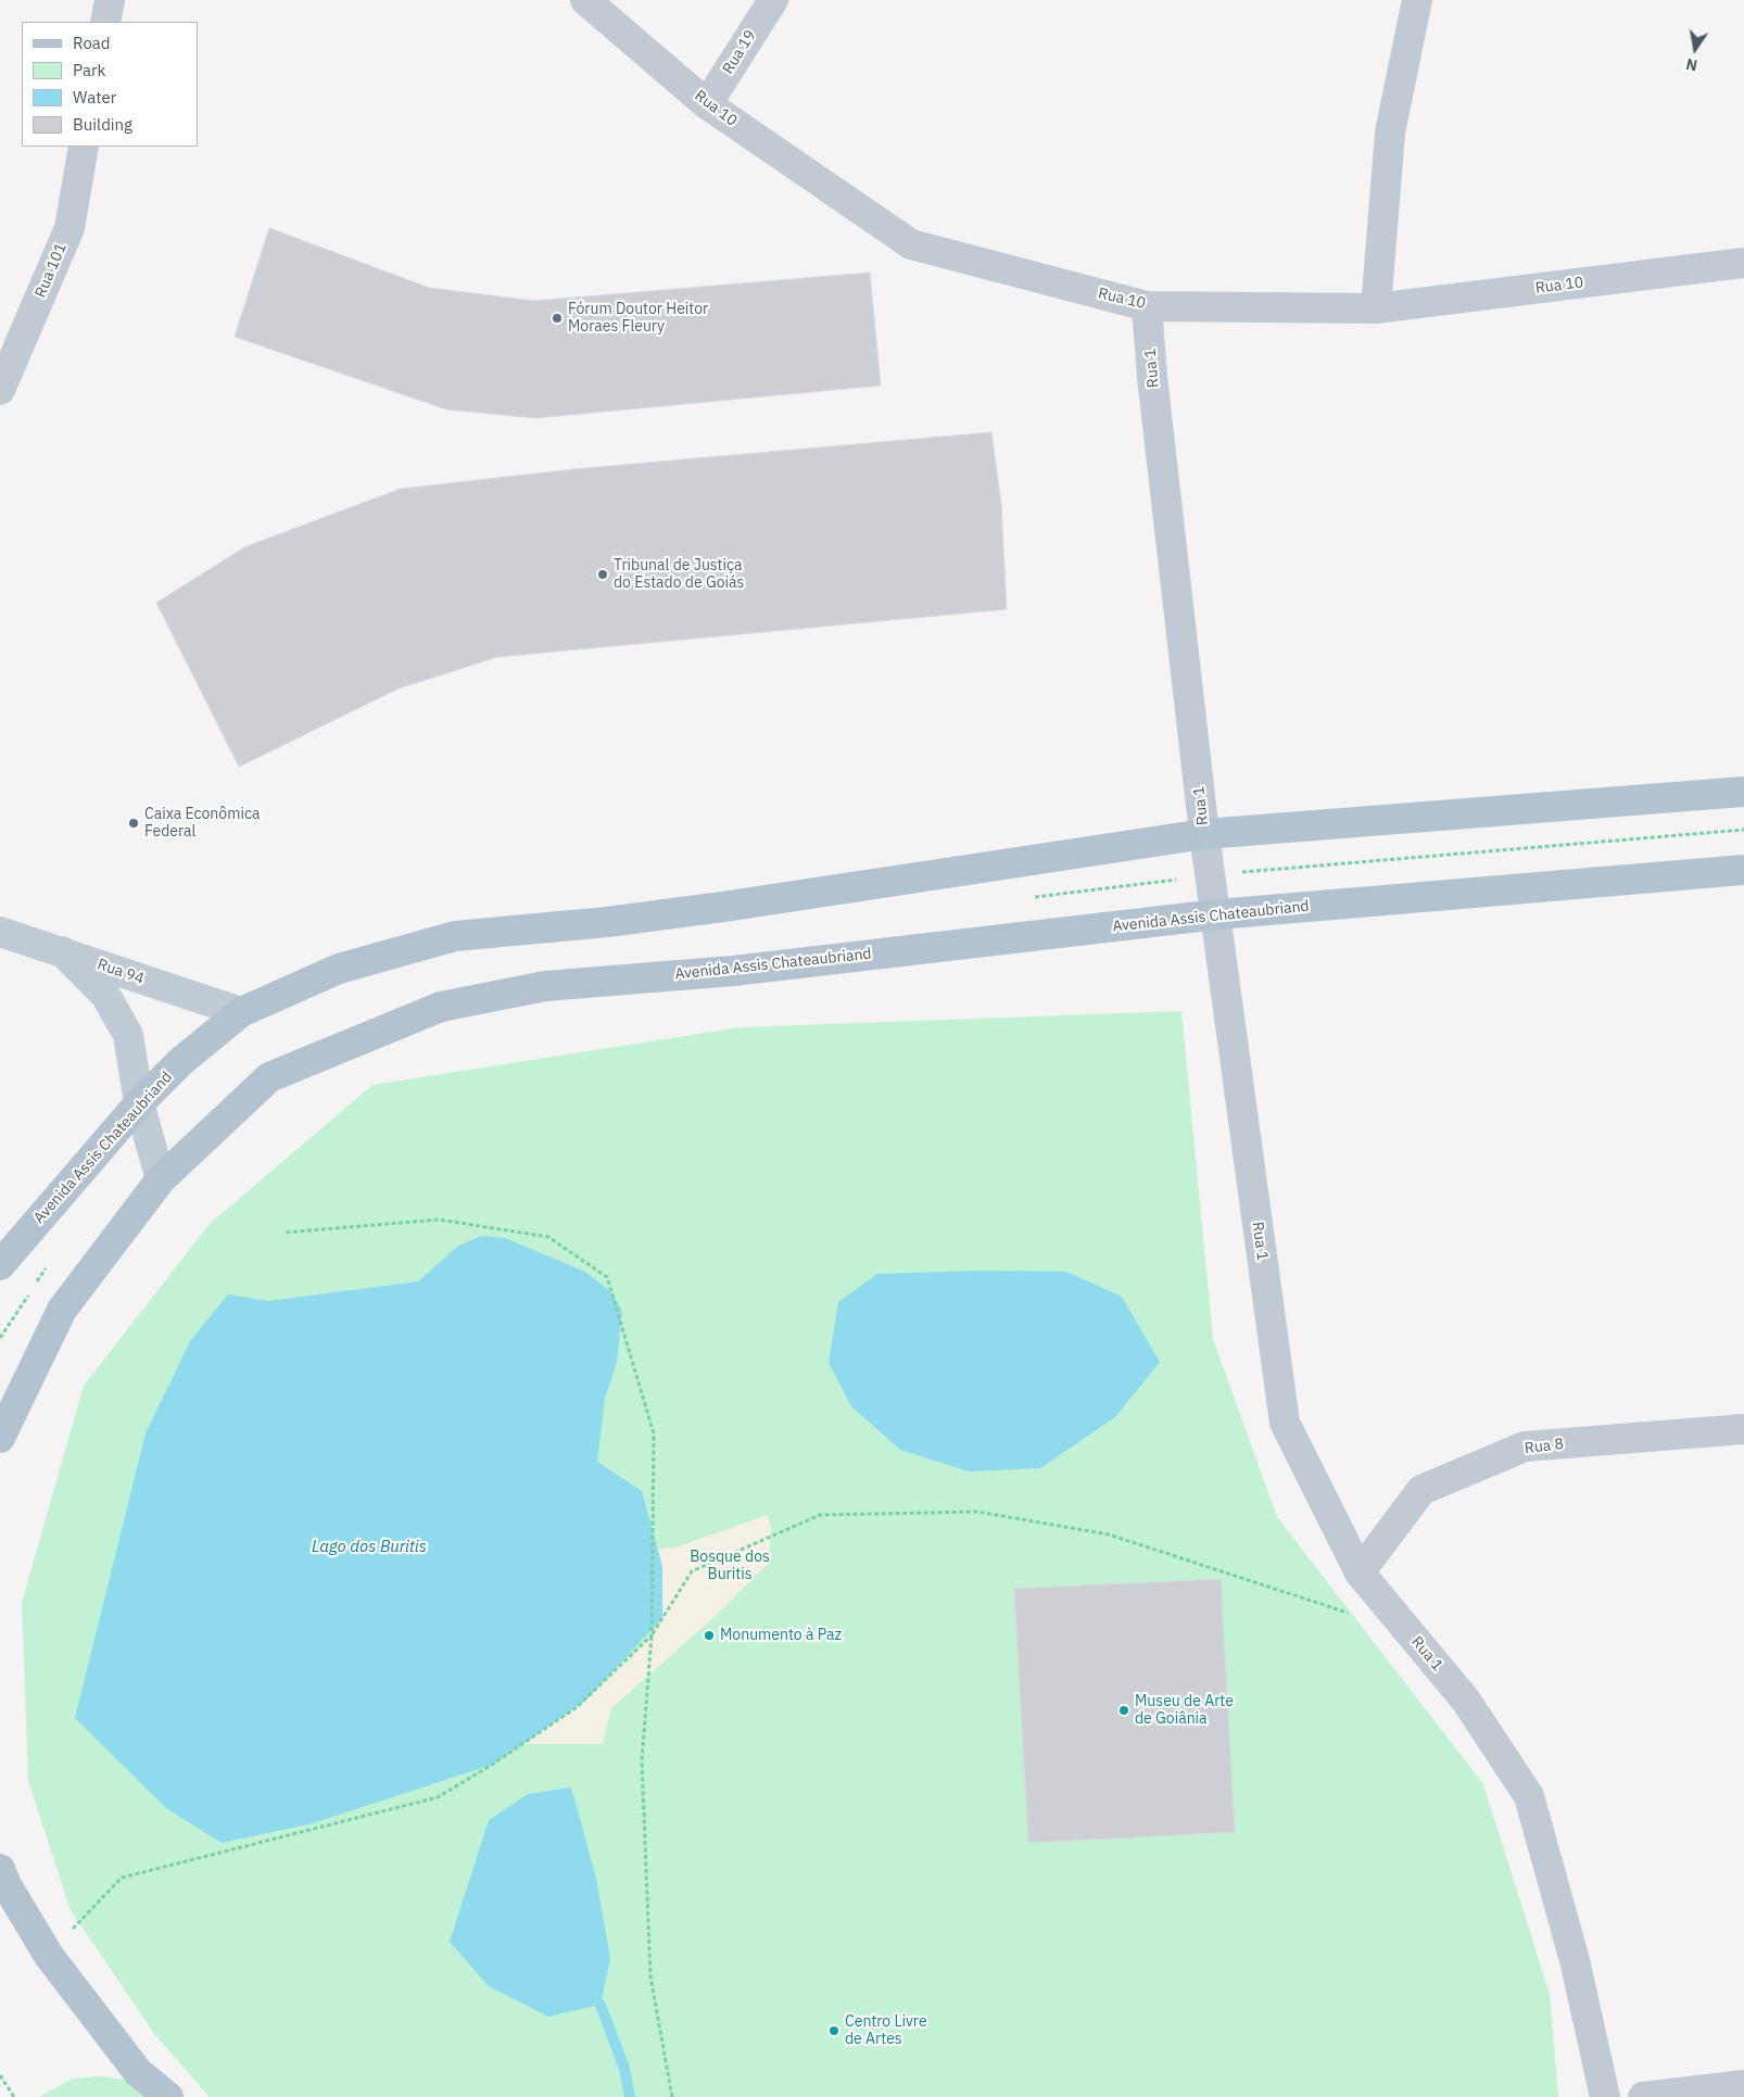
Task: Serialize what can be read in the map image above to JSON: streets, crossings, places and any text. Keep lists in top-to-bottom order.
{
  "streets": {
    "main road": ["Avenida Assis Chateaubriand", "Rua 94"],
    "street": [
      "Rua 19",
      "Rua 10",
      "Rua 101",
      "Rua 1",
      "Rua 8"
    ]
  },
  "crossings": [
    ["Rua 19", "Rua 10"],
    ["Rua 10", "Rua 1"],
    ["Rua 1", "Avenida Assis Chateaubriand"],
    ["Rua 1", "Rua 8"],
    ["Avenida Assis Chateaubriand", "Rua 94"]
  ],
  "water": ["Lago dos Buritis"],
  "parks": ["Bosque dos Buritis"],
  "places": [
    "Fórum Doutor Heitor Moraes Fleury",
    "Tribunal de Justiça do Estado de Goiás",
    "Caixa Econômica Federal",
    "Monumento à Paz",
    "Museu de Arte de Goiânia",
    "Centro Livre de Artes"
  ],
  "legend": [
    "Road",
    "Park",
    "Water",
    "Building"
  ],
  "north": "bottom"
}
